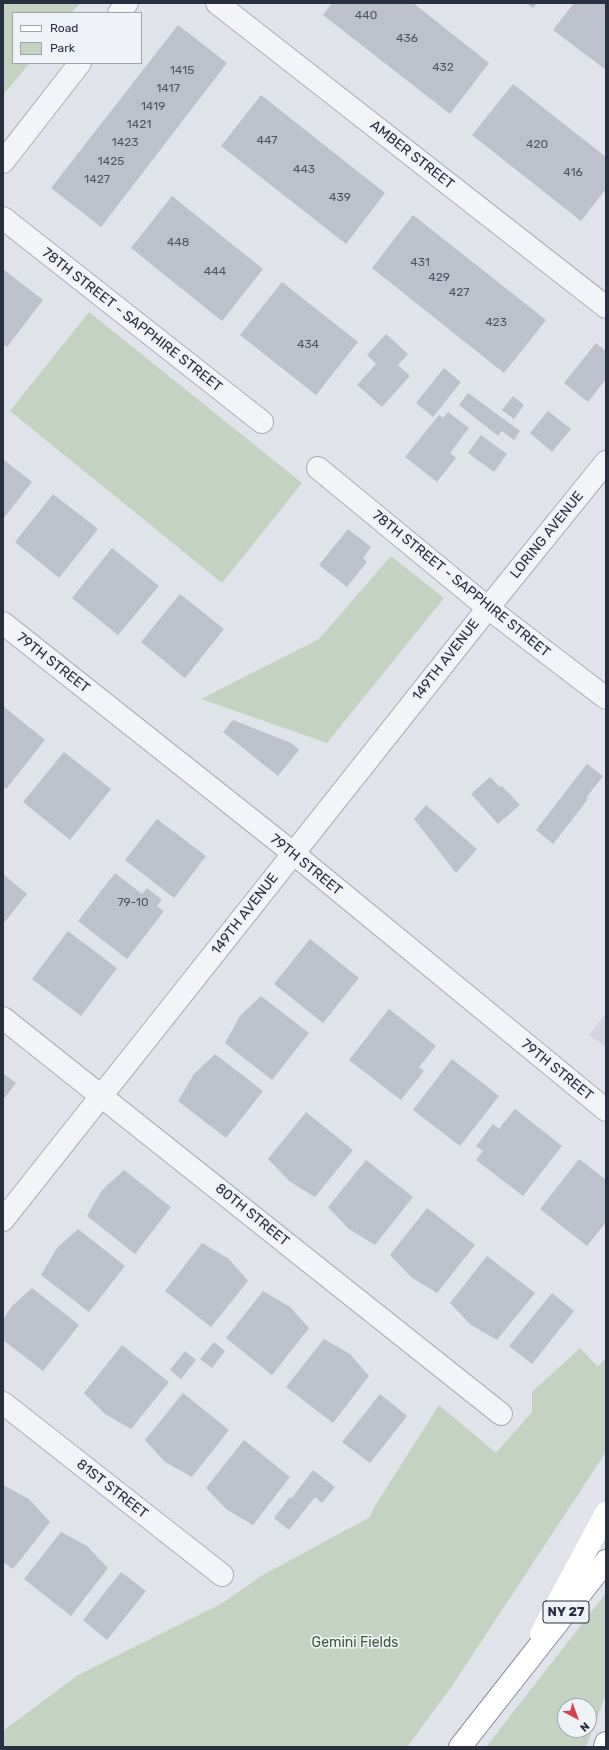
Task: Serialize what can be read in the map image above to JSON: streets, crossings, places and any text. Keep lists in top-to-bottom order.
{
  "streets": {
    "main road": ["NY 27"],
    "street": [
      "AMBER STREET",
      "78TH STREET - SAPPHIRE STREET",
      "LORING AVENUE",
      "149TH AVENUE",
      "79TH STREET",
      "80TH STREET",
      "81ST STREET"
    ]
  },
  "crossings": [
    ["78TH STREET - SAPPHIRE STREET", "LORING AVENUE"],
    ["78TH STREET - SAPPHIRE STREET", "149TH AVENUE"],
    ["LORING AVENUE", "149TH AVENUE"],
    ["149TH AVENUE", "79TH STREET"],
    ["149TH AVENUE", "80TH STREET"]
  ],
  "parks": ["Gemini Fields"],
  "house_numbers": [
    "440",
    "436",
    "432",
    "1415",
    "1417",
    "1419",
    "1421",
    "447",
    "1423",
    "420",
    "1425",
    "443",
    "416",
    "1427",
    "439",
    "448",
    "431",
    "444",
    "429",
    "427",
    "423",
    "434",
    "79-10"
  ],
  "legend": ["Road", "Park"],
  "north": "bottom right"
}
